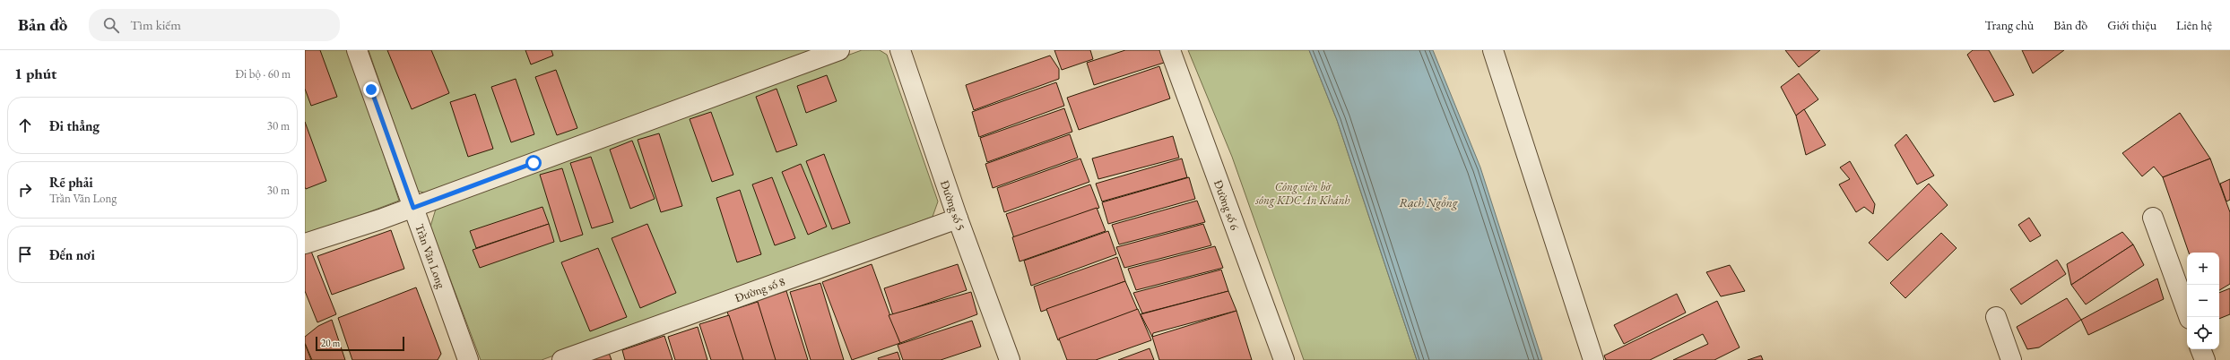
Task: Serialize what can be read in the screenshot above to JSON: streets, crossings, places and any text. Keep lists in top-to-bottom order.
{
  "streets": {
    "street": [
      "Đường số 5",
      "Đường số 6",
      "Trần Văn Long",
      "Đường số 8"
    ]
  },
  "crossings": [
    ["Đường số 5", "Đường số 8"]
  ],
  "water": ["Rạch Ngỗng"],
  "parks": ["Công viên bờ sông KDC An Khánh"],
  "scale_bar": "20 m",
  "page": {
    "header": "Bản đồ",
    "search": "Tìm kiếm",
    "nav": [
      "Trang chủ",
      "Bản đồ",
      "Giới thiệu",
      "Liên hệ"
    ],
    "heading": ["1 phút", "Đi bộ · 60 m"],
    "list": [
      ["Đi thẳng", "30 m"],
      ["Rẽ phải", "Trần Văn Long", "30 m"],
      "Đến nơi"
    ],
    "map_buttons": ["+", "−"],
    "scale": "20 m"
  }
}
